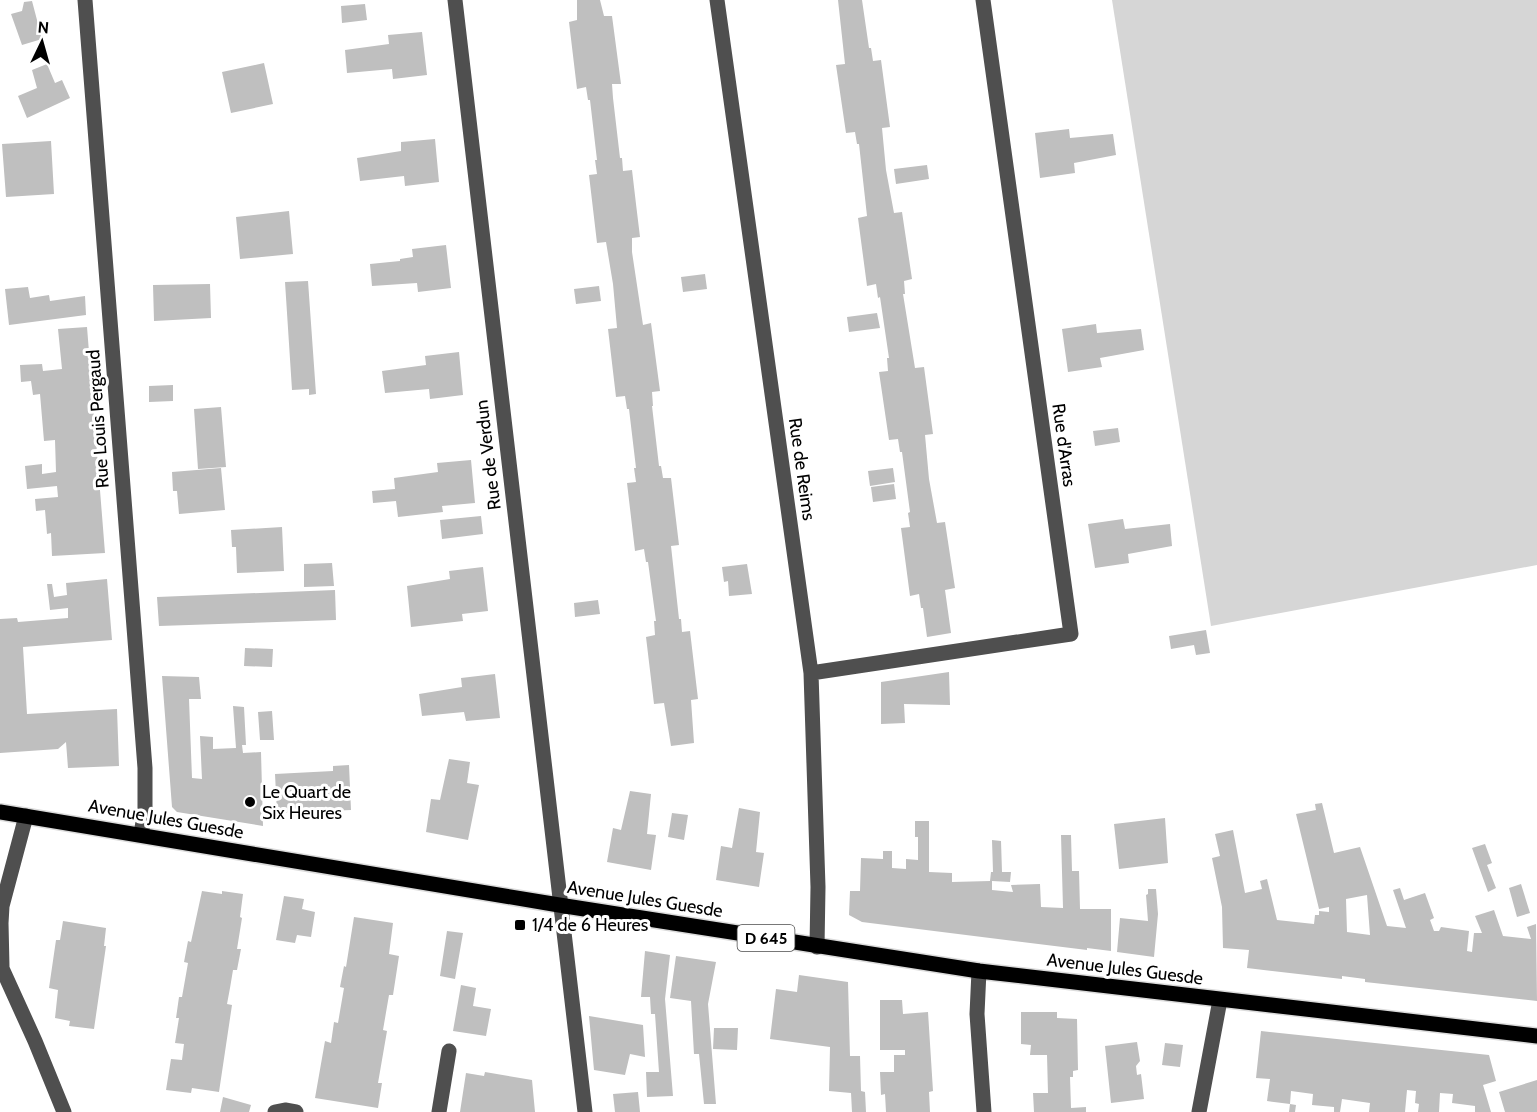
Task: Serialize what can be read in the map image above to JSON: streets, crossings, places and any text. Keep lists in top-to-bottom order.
{
  "streets": {
    "main road": ["Avenue Jules Guesde", "D 645"],
    "street": [
      "Rue Louis Pergaud",
      "Rue d'Arras",
      "Rue de Verdun",
      "Rue de Reims"
    ]
  },
  "crossings": [
    ["Rue Louis Pergaud", "Avenue Jules Guesde"],
    ["Rue d'Arras", "Rue de Reims"],
    ["Rue de Verdun", "Avenue Jules Guesde"],
    ["Rue de Reims", "Avenue Jules Guesde"]
  ],
  "places": {
    "other": ["Le Quart de Six Heures"],
    "transit": ["1/4 de 6 Heures"]
  },
  "north": "top"
}
